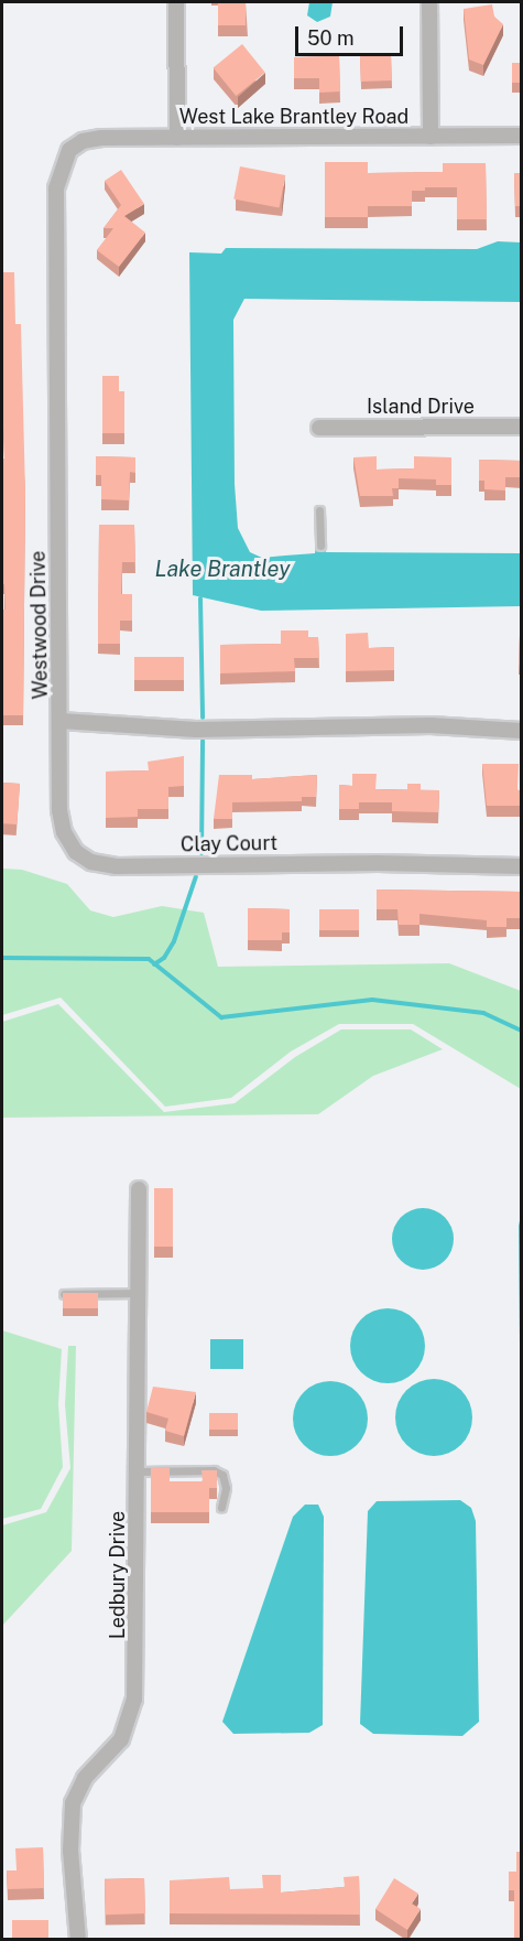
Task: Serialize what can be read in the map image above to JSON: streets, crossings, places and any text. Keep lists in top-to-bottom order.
{
  "streets": {
    "street": [
      "West Lake Brantley Road",
      "Island Drive",
      "Westwood Drive",
      "Clay Court",
      "Ledbury Drive"
    ]
  },
  "crossings": [
    ["West Lake Brantley Road", "Westwood Drive"],
    ["Westwood Drive", "Clay Court"]
  ],
  "water": ["Lake Brantley"],
  "scale_bar": "50 m"
}
